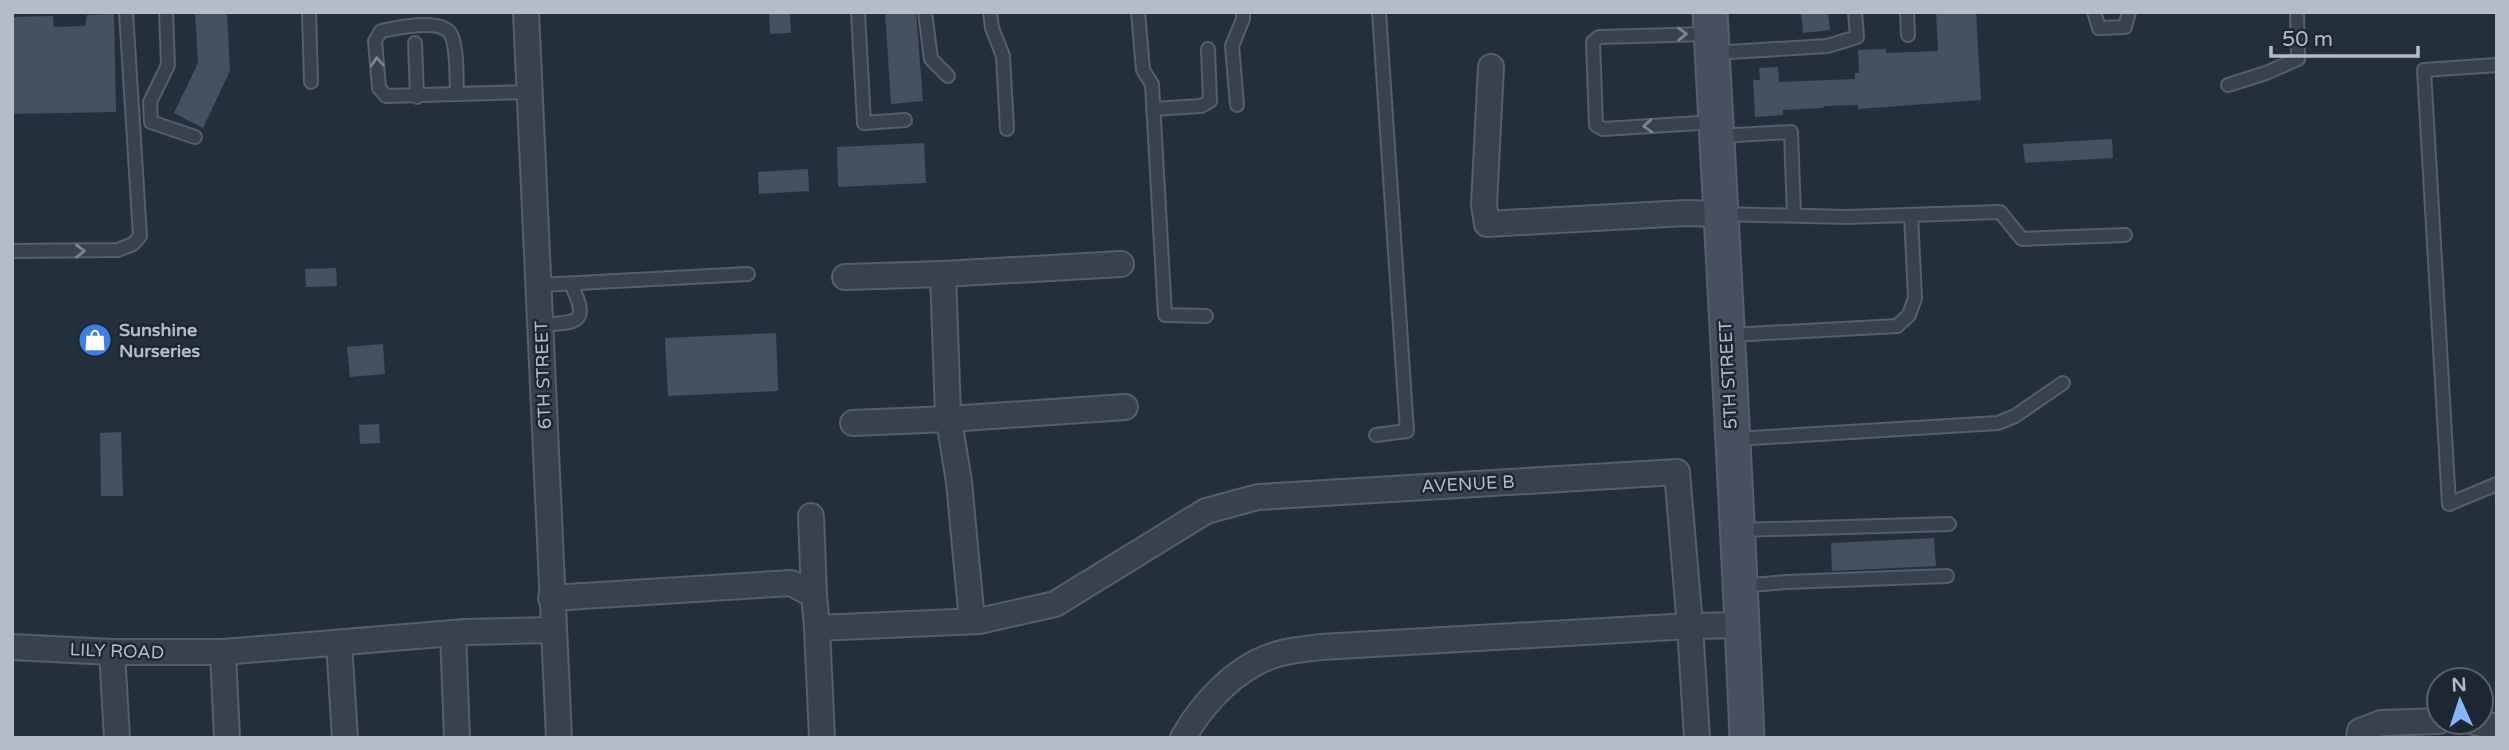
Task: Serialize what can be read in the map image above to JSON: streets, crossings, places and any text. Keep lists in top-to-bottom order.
{
  "streets": {
    "main road": ["5TH STREET"],
    "street": ["6TH STREET", "AVENUE B", "LILY ROAD"]
  },
  "crossings": [
    ["6TH STREET", "LILY ROAD"]
  ],
  "places": {
    "shop": ["Sunshine Nurseries"]
  },
  "scale_bar": "50 m",
  "north": "top"
}
